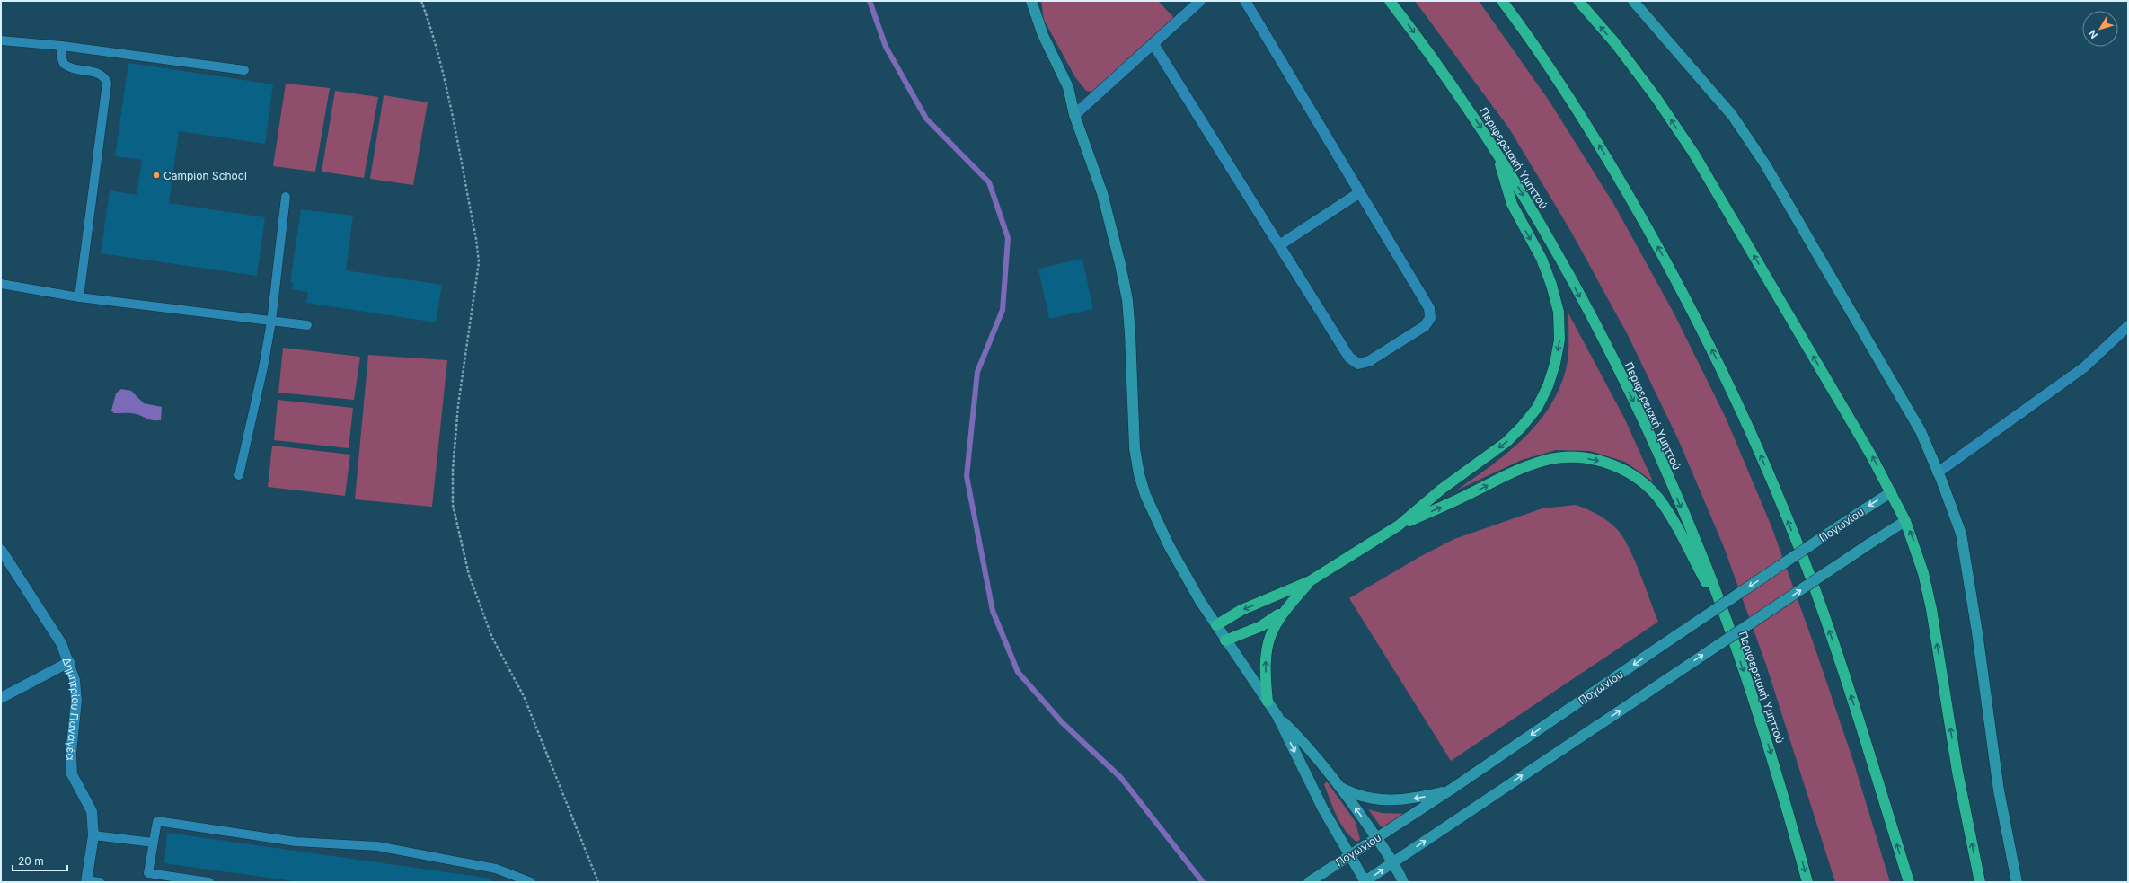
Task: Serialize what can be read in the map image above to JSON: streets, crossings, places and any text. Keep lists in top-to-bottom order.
{
  "streets": {
    "highway": ["Περιφερειακή Υμηττού"],
    "street": ["Πογωνίου", "Δημητρίου Παναγέα"]
  },
  "places": ["Campion School"],
  "scale_bar": "20 m",
  "north": "bottom left"
}
